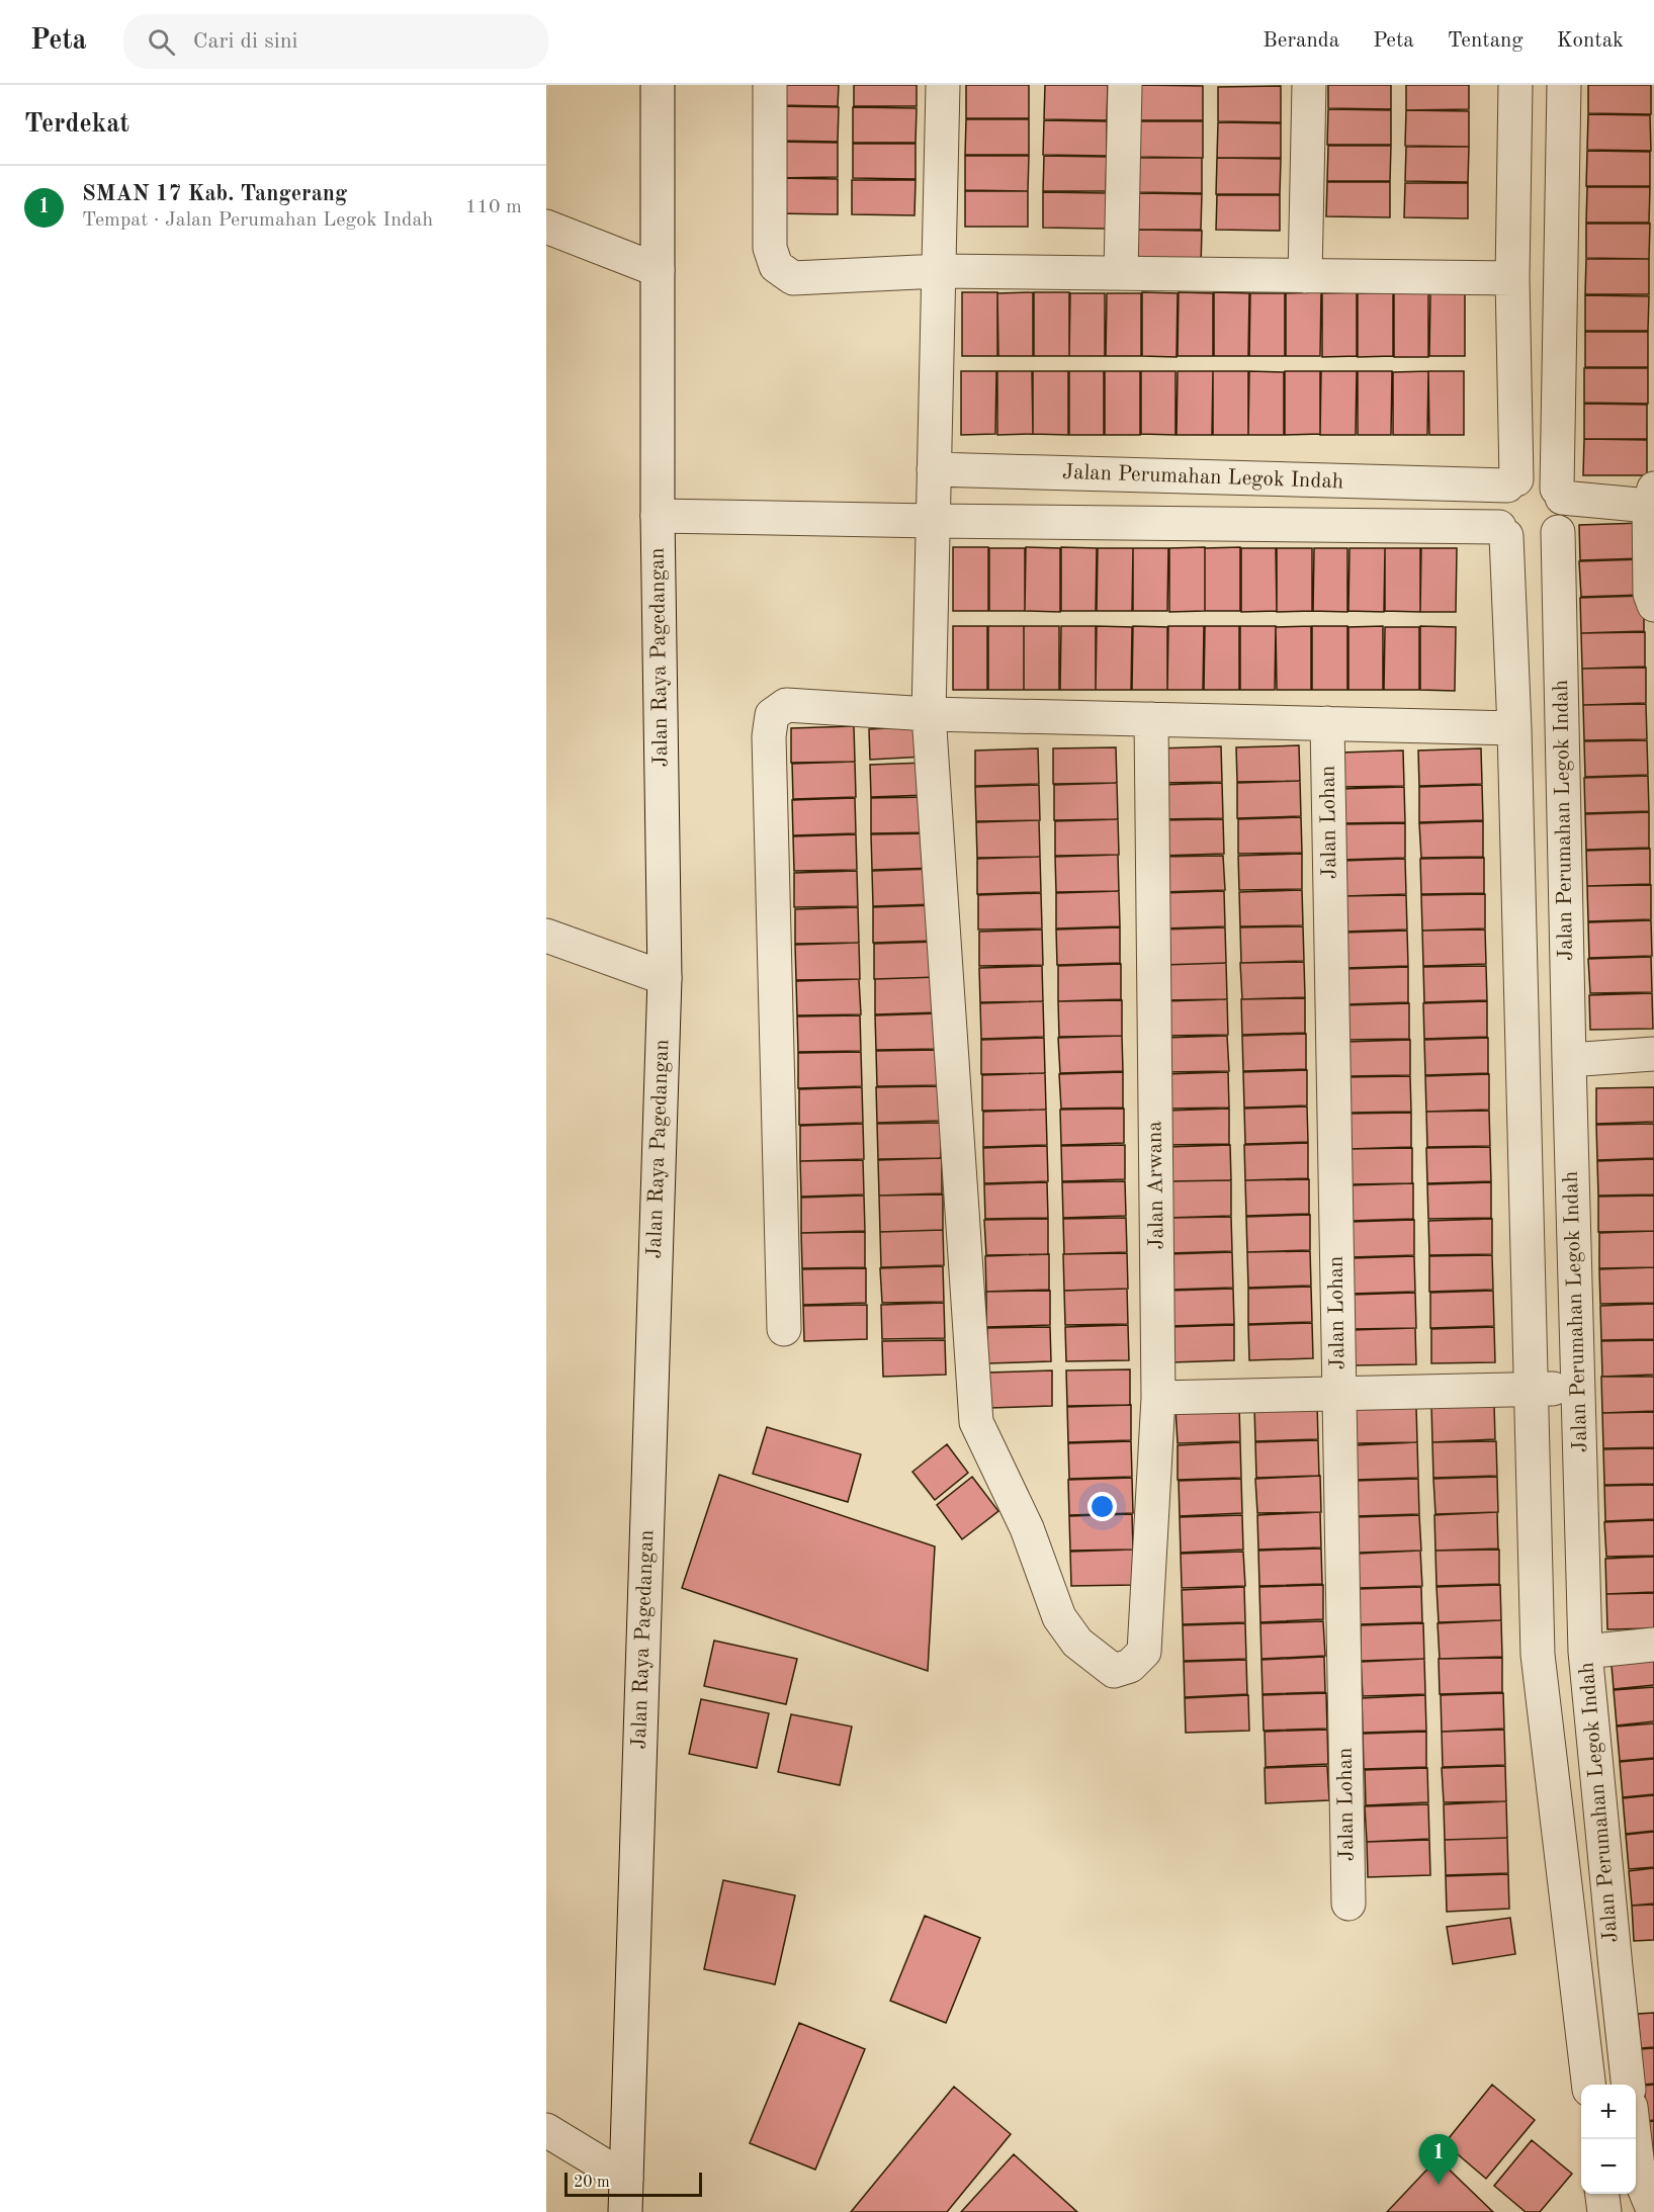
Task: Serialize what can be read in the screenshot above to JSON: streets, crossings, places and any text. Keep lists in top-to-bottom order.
{
  "streets": {
    "street": [
      "Jalan Perumahan Legok Indah",
      "Jalan Raya Pagedangan",
      "Jalan Lohan",
      "Jalan Arwana"
    ]
  },
  "crossings": [
    ["Jalan Perumahan Legok Indah", "Jalan Raya Pagedangan"]
  ],
  "scale_bar": "20 m",
  "page": {
    "header": "Peta",
    "search": "Cari di sini",
    "nav": [
      "Beranda",
      "Peta",
      "Tentang",
      "Kontak"
    ],
    "heading": "Terdekat",
    "list": [
      {
        "mark": "1",
        "name": "SMAN 17 Kab. Tangerang",
        "note": "Tempat · Jalan Perumahan Legok Indah",
        "value": "110 m"
      }
    ],
    "map_buttons": ["+", "−"],
    "pins": "1",
    "scale": "20 m"
  }
}
